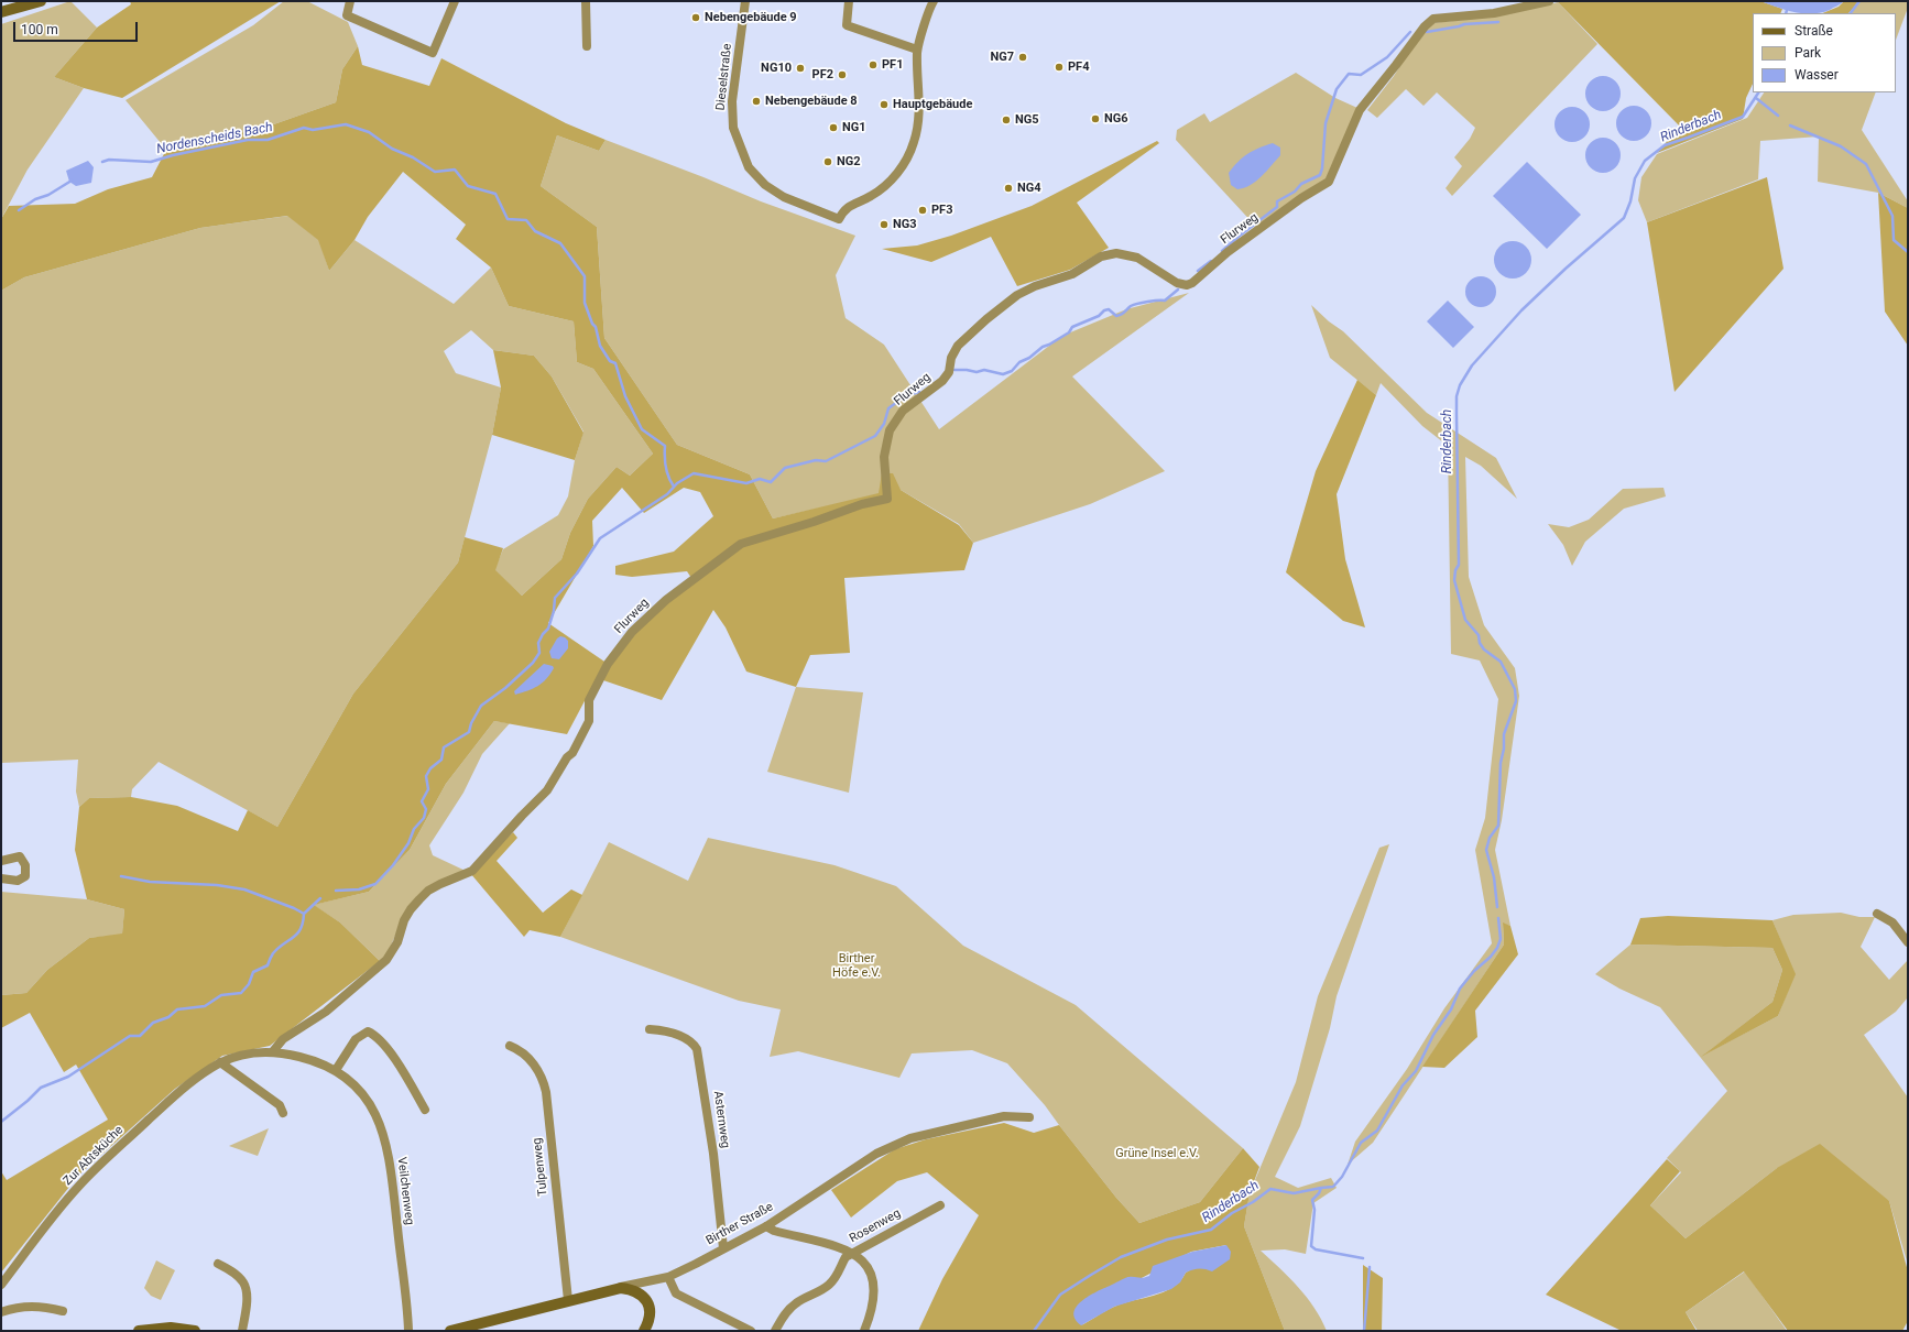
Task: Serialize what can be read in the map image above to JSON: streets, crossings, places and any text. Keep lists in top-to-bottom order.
{
  "streets": {
    "street": [
      "Dieselstraße",
      "Flurweg",
      "Asternweg",
      "Zur Abtsküche",
      "Tulpenweg",
      "Veilchenweg",
      "Birther Straße",
      "Rosenweg"
    ]
  },
  "crossings": [
    ["Flurweg", "Zur Abtsküche"],
    ["Asternweg", "Birther Straße"],
    ["Zur Abtsküche", "Veilchenweg"],
    ["Tulpenweg", "Birther Straße"]
  ],
  "water": ["Rinderbach", "Nordenscheids Bach"],
  "parks": ["Birther Höfe e.V.", "Grüne Insel e.V."],
  "places": [
    "Nebengebäude 9",
    "NG7",
    "PF1",
    "PF4",
    "NG10",
    "PF2",
    "Nebengebäude 8",
    "Hauptgebäude",
    "NG6",
    "NG5",
    "NG1",
    "NG2",
    "NG4",
    "PF3",
    "NG3"
  ],
  "legend": ["Straße", "Park", "Wasser"],
  "scale_bar": "100 m"
}
